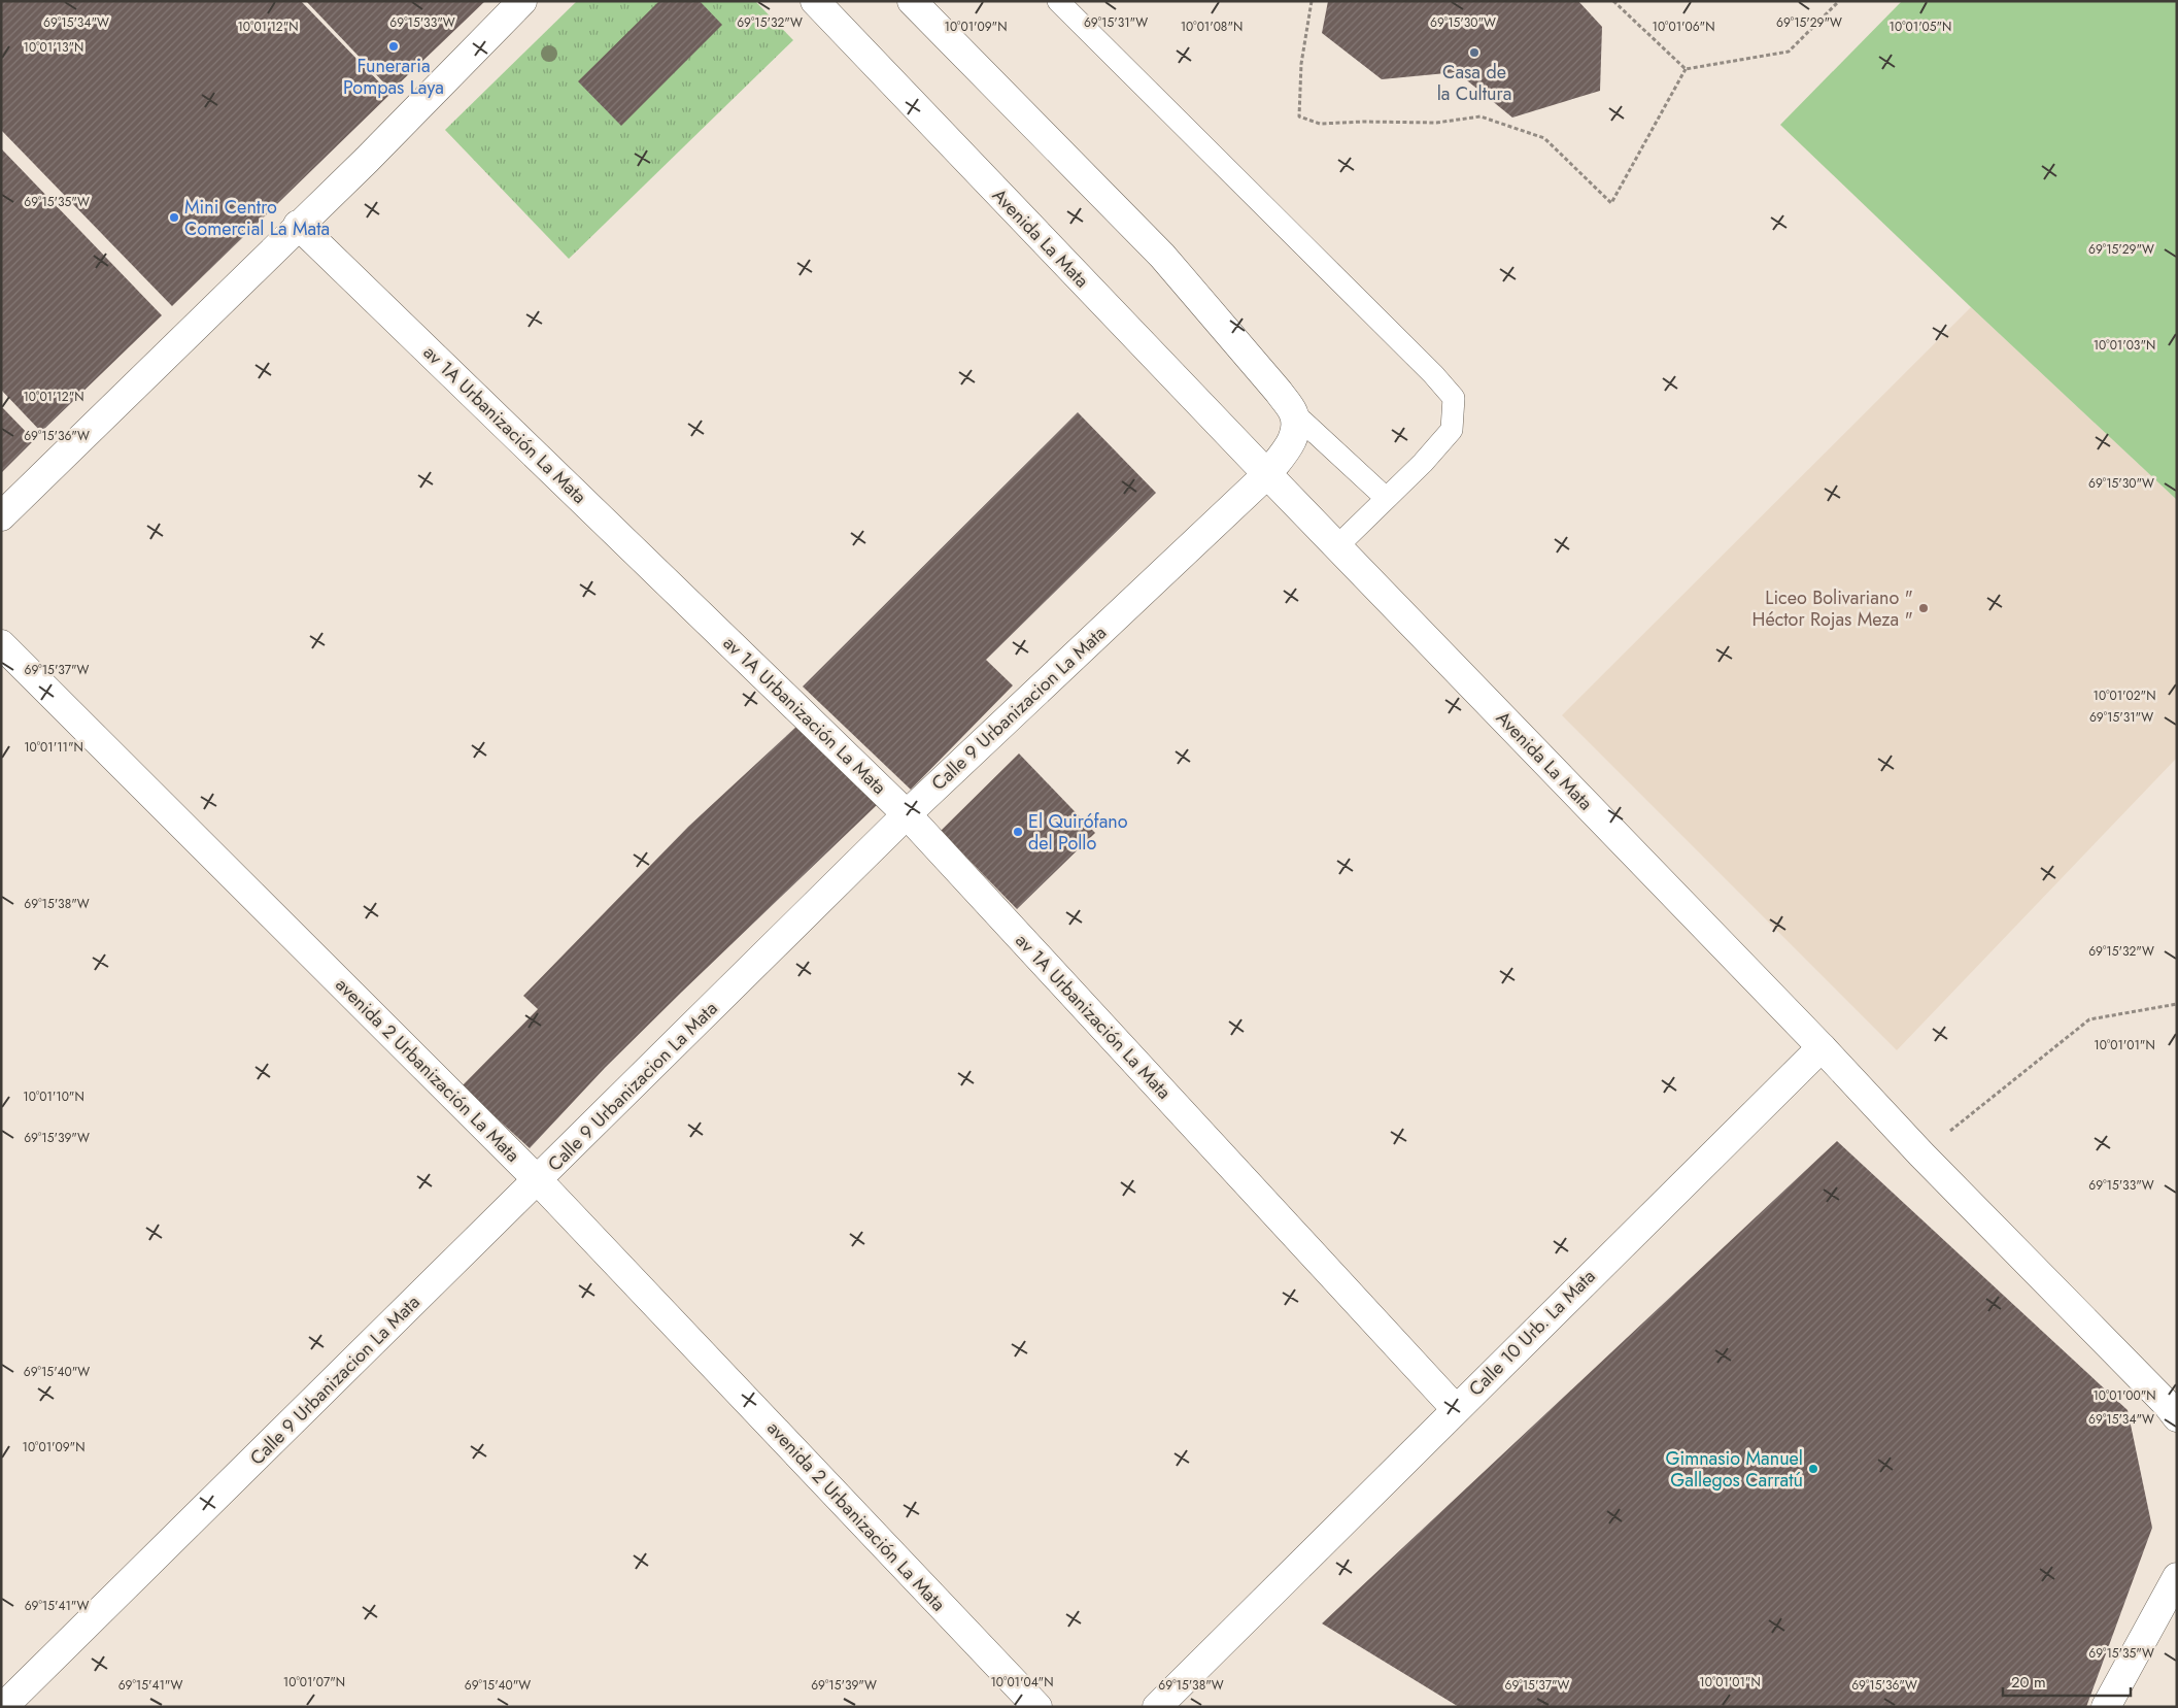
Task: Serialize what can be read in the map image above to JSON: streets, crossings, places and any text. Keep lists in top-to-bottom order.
{
  "streets": {
    "street": [
      "Avenida La Mata",
      "av 1A Urbanización La Mata",
      "Calle 9 Urbanizacion La Mata",
      "avenida 2 Urbanización La Mata",
      "Calle 10 Urb. La Mata"
    ]
  },
  "crossings": [
    ["Avenida La Mata", "Calle 9 Urbanizacion La Mata"],
    ["Avenida La Mata", "Calle 10 Urb. La Mata"],
    ["av 1A Urbanización La Mata", "Calle 9 Urbanizacion La Mata"],
    ["av 1A Urbanización La Mata", "Calle 10 Urb. La Mata"],
    ["Calle 9 Urbanizacion La Mata", "avenida 2 Urbanización La Mata"]
  ],
  "places": [
    "Funeraria Pompas Laya",
    "Casa de la Cultura",
    "Mini Centro Comercial La Mata",
    "Liceo Bolivariano \" Héctor Rojas Meza \"",
    "El Quirófano del Pollo",
    "Gimnasio Manuel Gallegos Carratú"
  ],
  "scale_bar": "20 m",
  "coordinates": [
    "69°15'34\"W",
    "69°15'33\"W",
    "69°15'32\"W",
    "69°15'31\"W",
    "69°15'30\"W",
    "69°15'29\"W",
    "10°01'12\"N",
    "10°01'09\"N",
    "10°01'08\"N",
    "10°01'06\"N",
    "10°01'05\"N",
    "10°01'13\"N",
    "69°15'35\"W",
    "10°01'03\"N",
    "69°15'36\"W",
    "69°15'37\"W",
    "10°01'02\"N",
    "10°01'11\"N",
    "69°15'38\"W",
    "10°01'01\"N",
    "10°01'10\"N",
    "69°15'39\"W",
    "69°15'40\"W",
    "10°01'00\"N",
    "69°15'41\"W",
    "10°01'07\"N",
    "10°01'04\"N"
  ]
}
